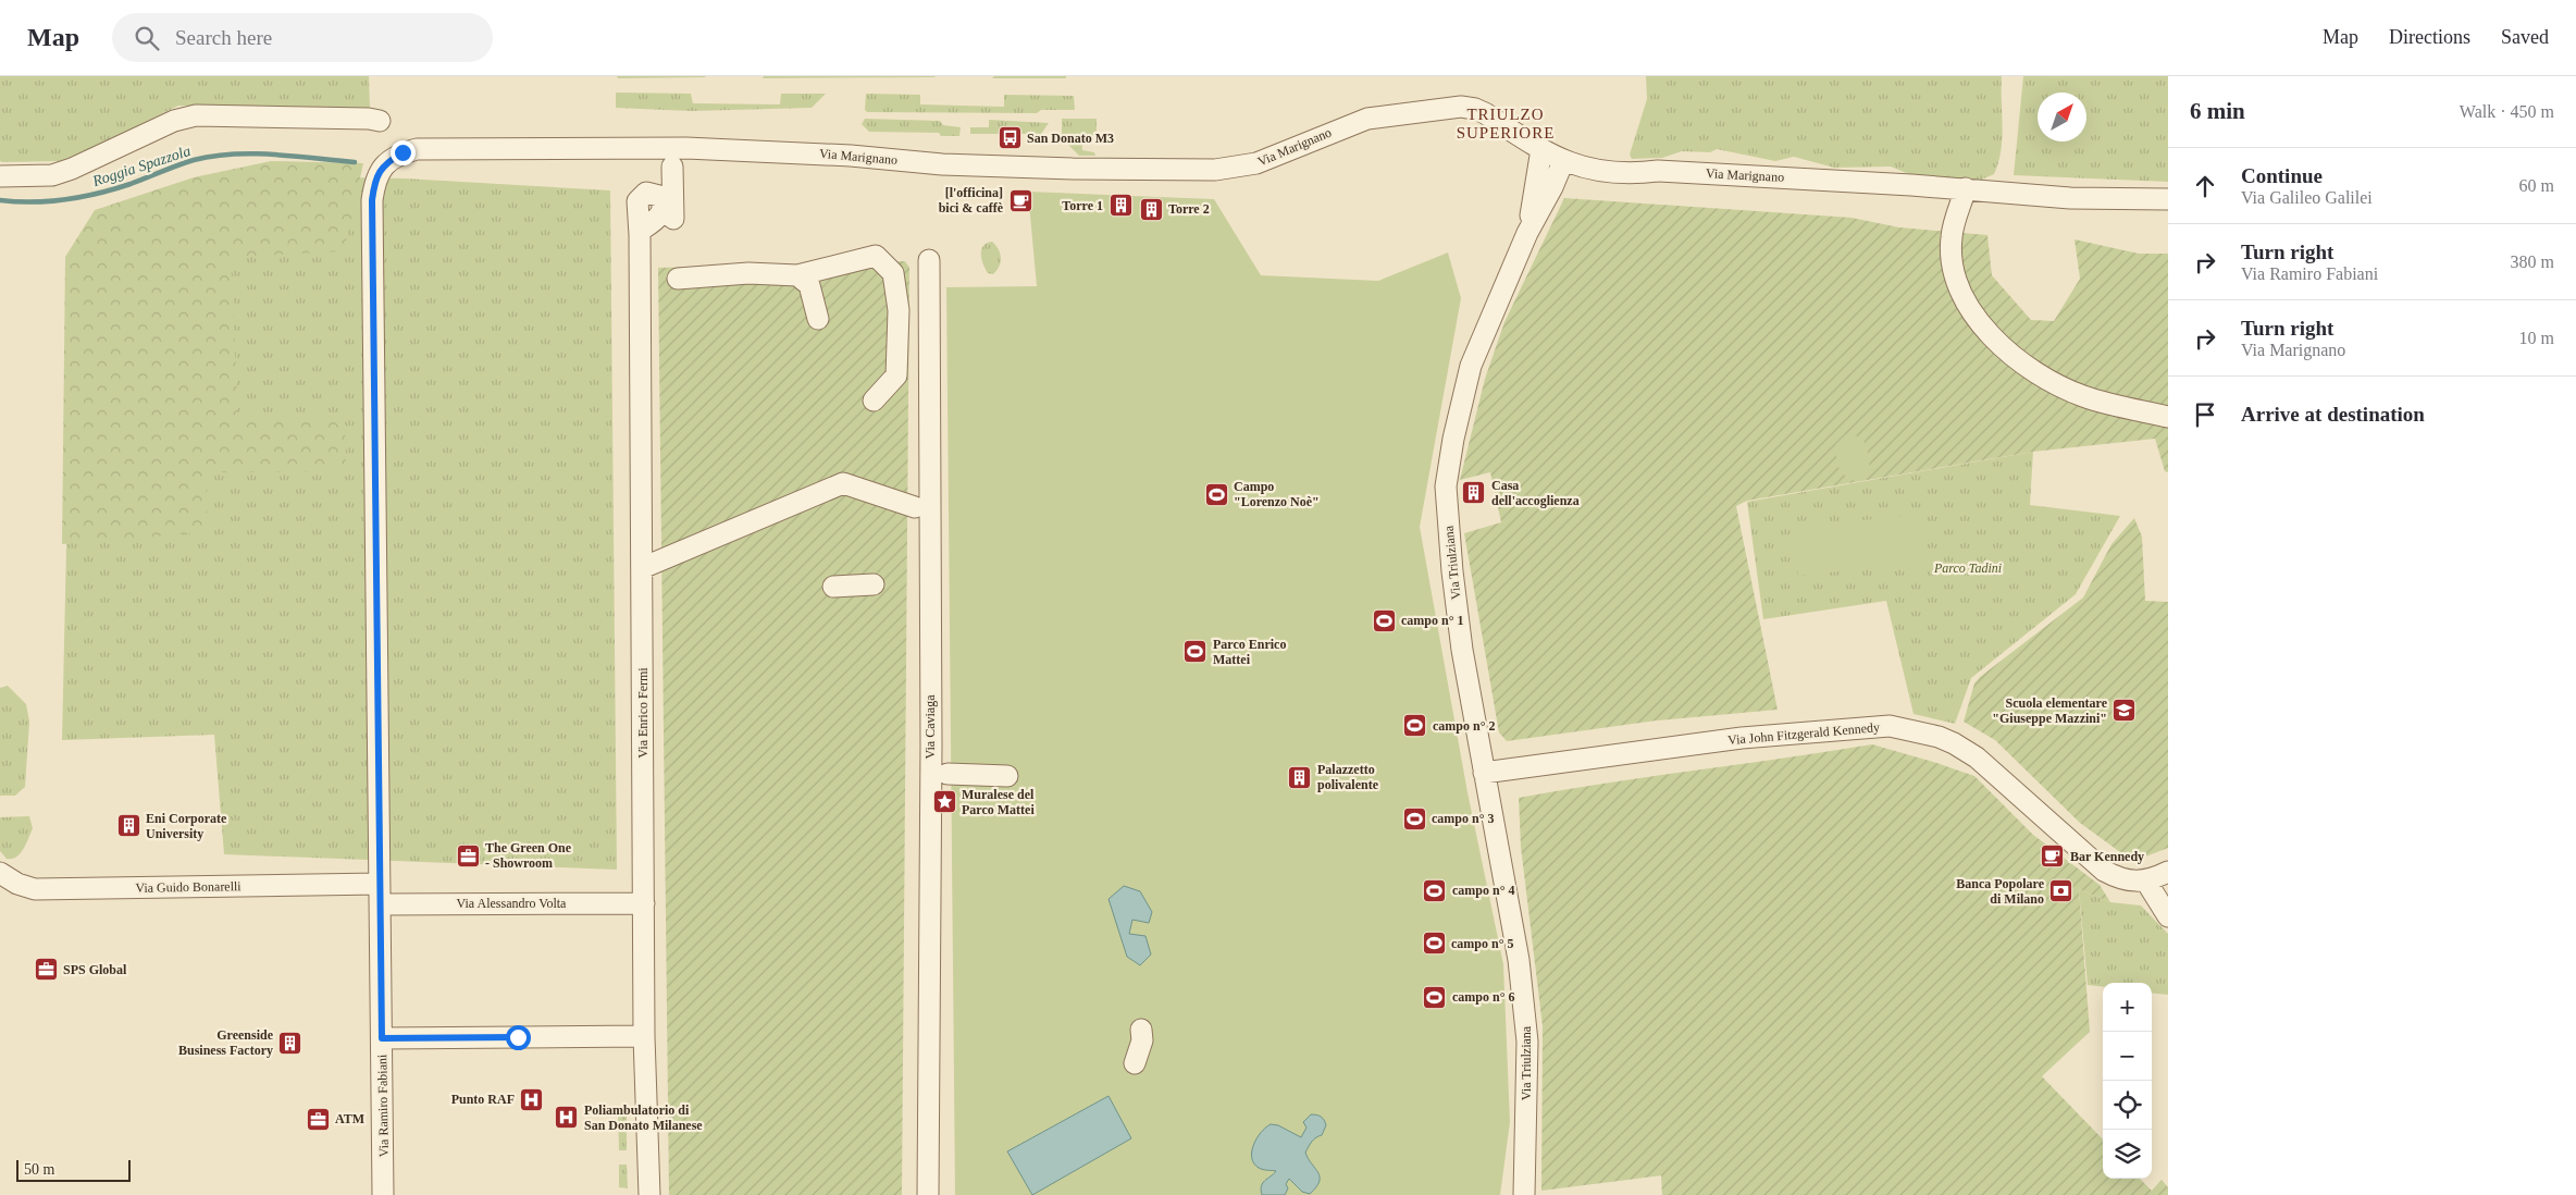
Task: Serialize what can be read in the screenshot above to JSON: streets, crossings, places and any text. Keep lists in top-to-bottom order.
{
  "streets": {
    "street": [
      "Via Marignano",
      "Via Triulziana",
      "Via Enrico Fermi",
      "Via Caviaga",
      "Via John Fitzgerald Kennedy",
      "Via Guido Bonarelli",
      "Via Alessandro Volta",
      "Via Ramiro Fabiani"
    ]
  },
  "crossings": [
    ["Via Marignano", "Via Triulziana"],
    ["Via Marignano", "Via Ramiro Fabiani"],
    ["Via Triulziana", "Via John Fitzgerald Kennedy"],
    ["Via Enrico Fermi", "Via Alessandro Volta"],
    ["Via Guido Bonarelli", "Via Alessandro Volta"],
    ["Via Guido Bonarelli", "Via Ramiro Fabiani"],
    ["Via Alessandro Volta", "Via Ramiro Fabiani"]
  ],
  "districts": ["TRIULZO SUPERIORE"],
  "water": ["Roggia Spazzola"],
  "parks": ["Parco Tadini"],
  "places": {
    "bus stop": ["San Donato M3"],
    "cafe": ["[l'officina] bici & caffè", "Bar Kennedy"],
    "building": [
      "Torre 1",
      "Torre 2",
      "Casa dell'accoglienza",
      "Palazzetto polivalente",
      "Eni Corporate University",
      "Greenside Business Factory"
    ],
    "sports": [
      "Campo \"Lorenzo Noè\"",
      "campo n° 1",
      "Parco Enrico Mattei",
      "campo n° 2",
      "campo n° 3",
      "campo n° 4",
      "campo n° 5",
      "campo n° 6"
    ],
    "school or university": ["Scuola elementare \"Giuseppe Mazzini\""],
    "place": ["Muralese del Parco Mattei"],
    "office": ["The Green One - Showroom", "SPS Global", "ATM"],
    "bank": ["Banca Popolare di Milano"],
    "hospital": ["Punto RAF", "Poliambulatorio di San Donato Milanese"]
  },
  "scale_bar": "50 m",
  "north": "top right",
  "page": {
    "header": "Map",
    "search": "Search here",
    "nav": ["Map", "Directions", "Saved"],
    "heading": ["6 min", "Walk · 450 m"],
    "list": [
      ["Continue", "Via Galileo Galilei", "60 m"],
      ["Turn right", "Via Ramiro Fabiani", "380 m"],
      ["Turn right", "Via Marignano", "10 m"],
      "Arrive at destination"
    ],
    "map_buttons": ["+", "−"],
    "scale": "50 m"
  }
}
